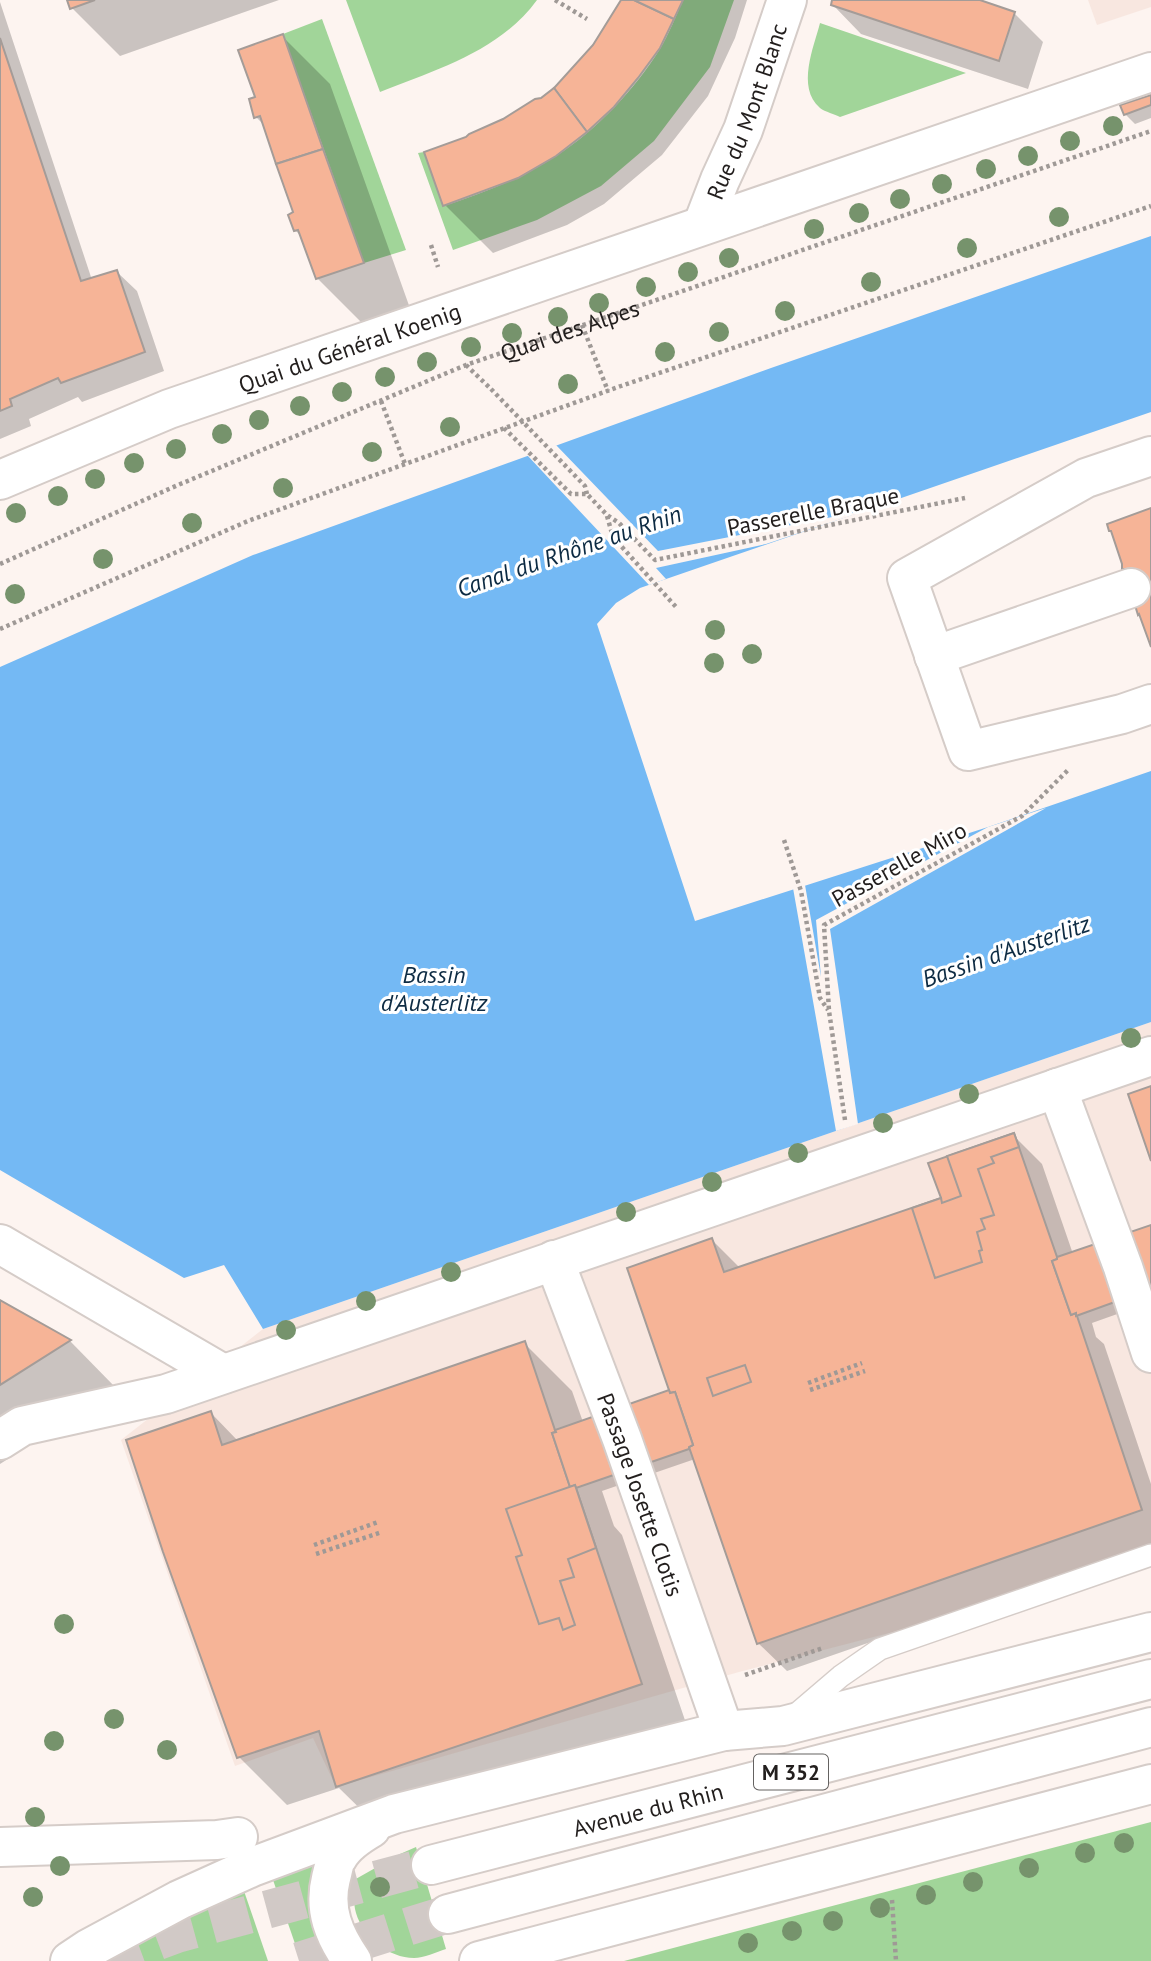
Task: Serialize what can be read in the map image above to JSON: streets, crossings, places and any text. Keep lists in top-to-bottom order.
{
  "streets": {
    "main road": [
      "Rue du Mont Blanc",
      "Quai du Général Koenig",
      "Passage Josette Clotis",
      "M 352",
      "Avenue du Rhin"
    ],
    "path": ["Quai des Alpes", "Passerelle Braque", "Passerelle Miro"]
  },
  "crossings": [
    ["Rue du Mont Blanc", "Quai du Général Koenig"],
    ["Quai des Alpes", "Passerelle Braque"]
  ],
  "water": ["Canal du Rhône au Rhin", "Bassin d'Austerlitz"]
}
